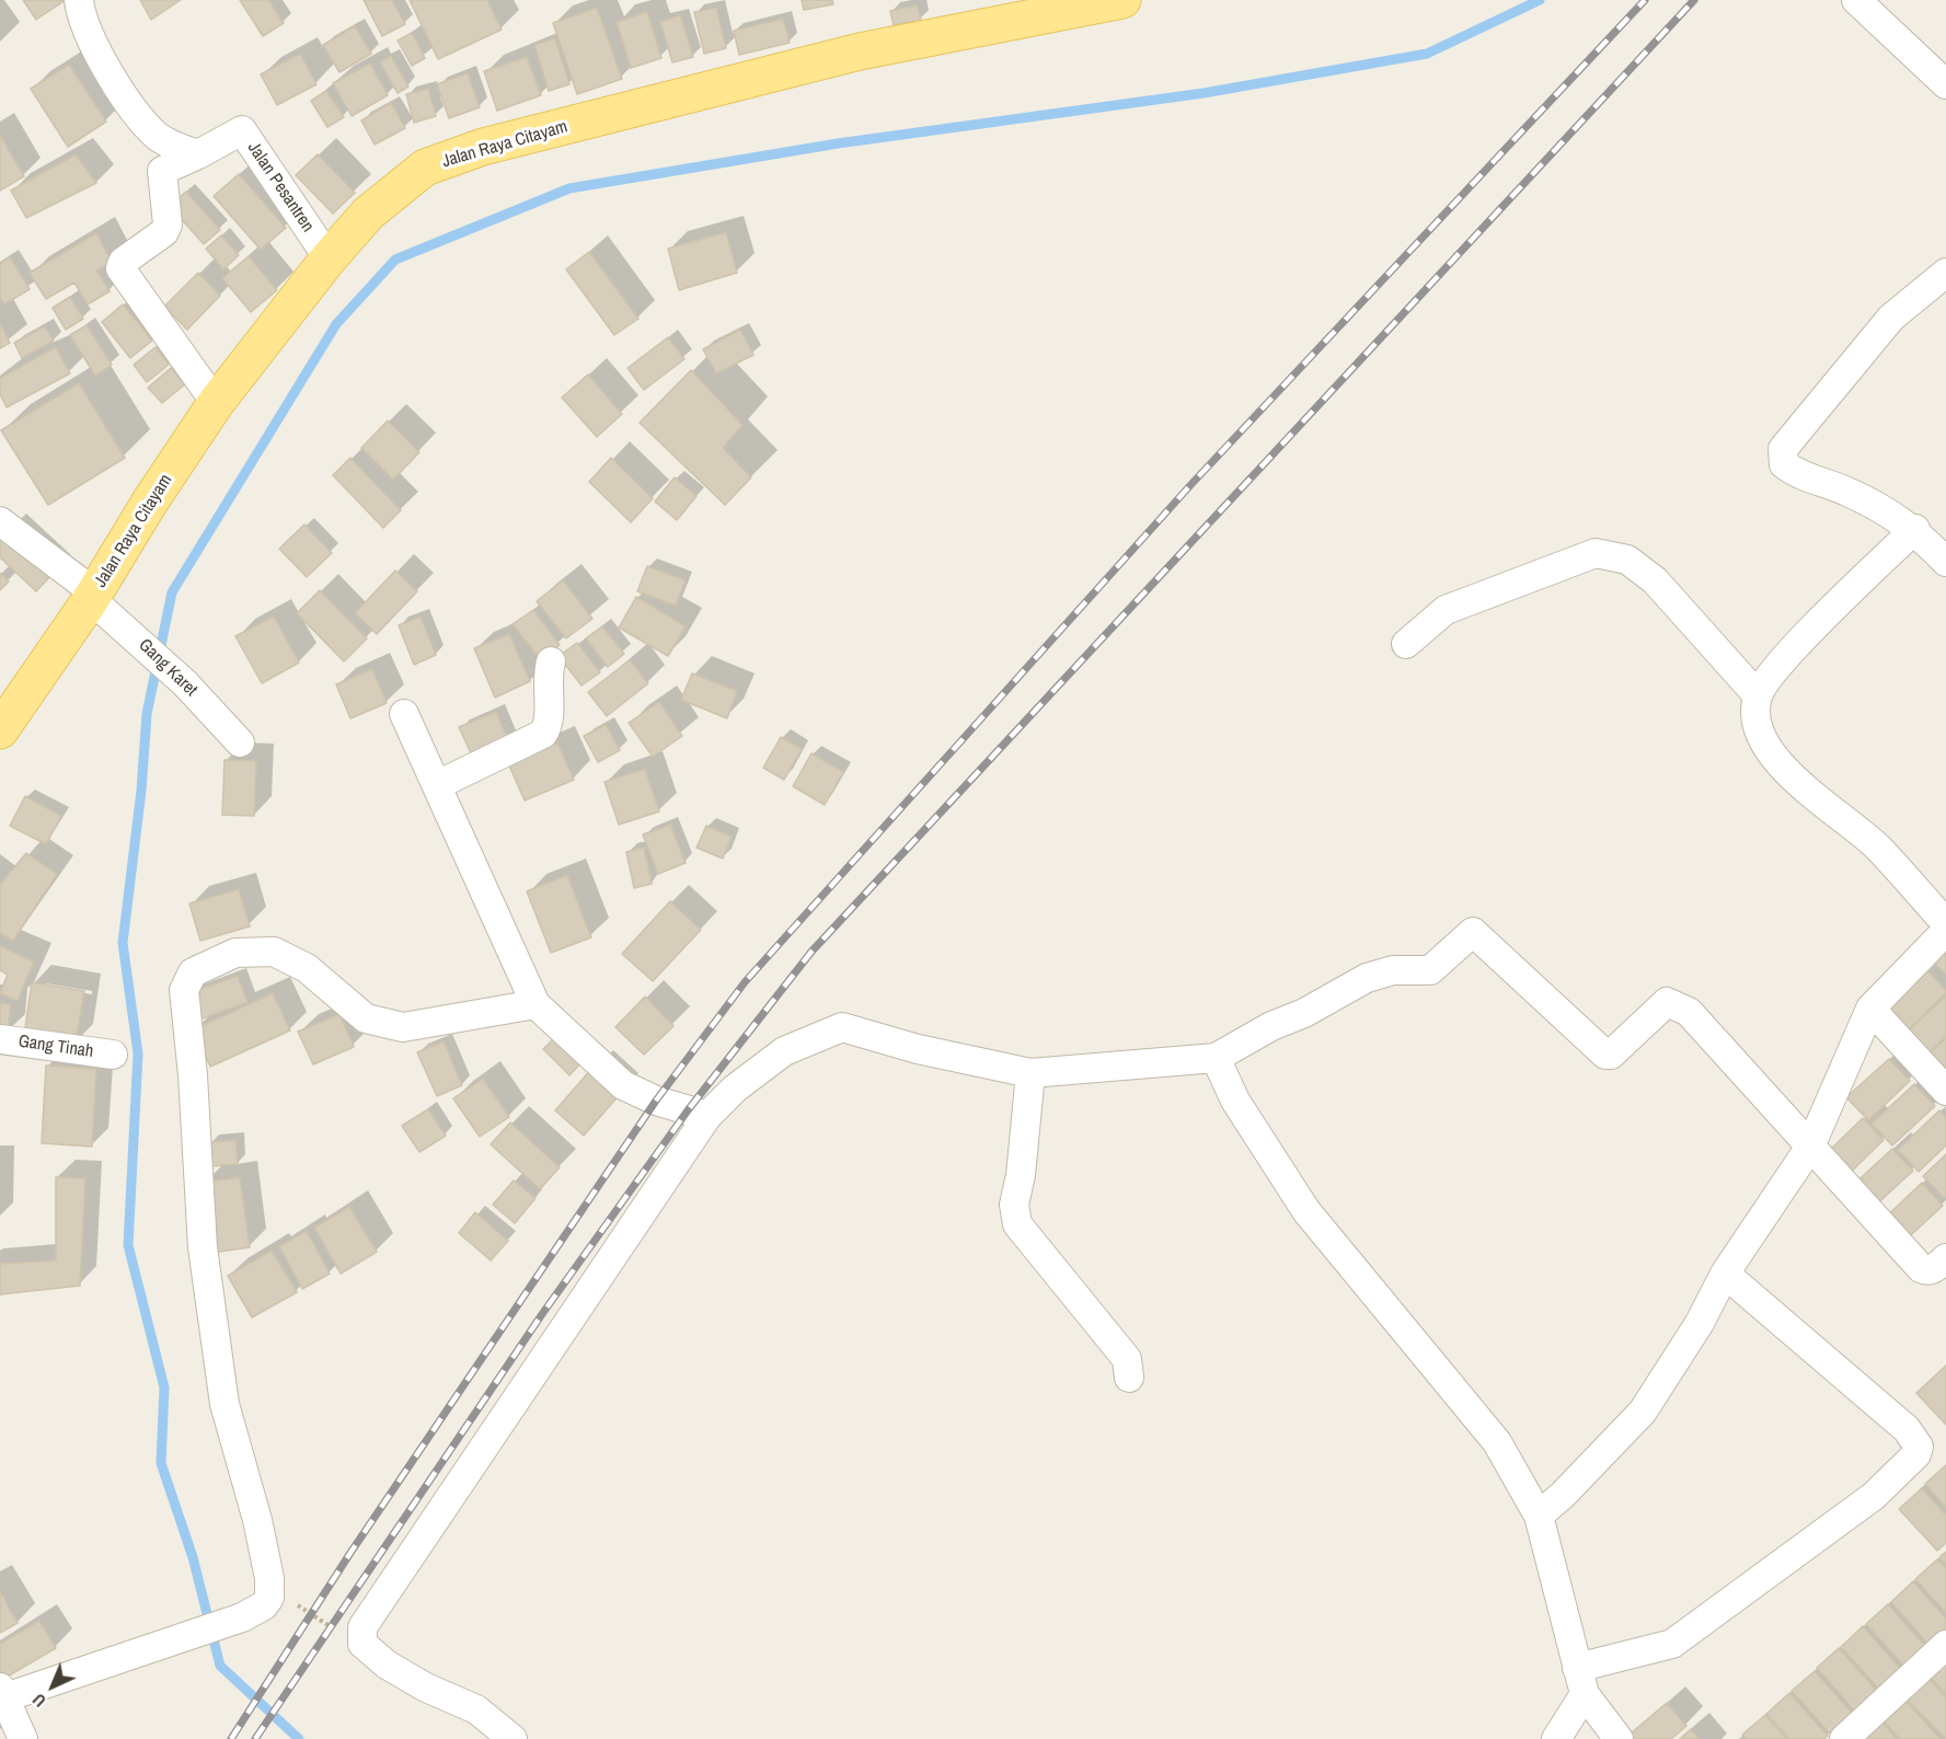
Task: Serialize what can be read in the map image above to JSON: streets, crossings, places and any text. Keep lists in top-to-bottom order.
{
  "streets": {
    "main road": ["Jalan Raya Citayam"],
    "street": ["Jalan Pesantren", "Gang Karet", "Gang Tinah"]
  },
  "crossings": [
    ["Jalan Raya Citayam", "Jalan Pesantren"],
    ["Jalan Raya Citayam", "Gang Karet"]
  ],
  "north": "bottom left"
}
